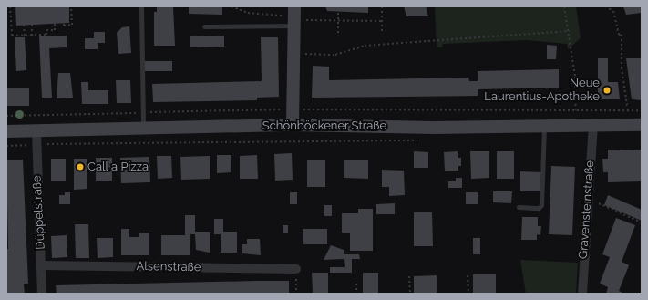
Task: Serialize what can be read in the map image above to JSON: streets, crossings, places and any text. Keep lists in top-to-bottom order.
{
  "streets": {
    "main road": ["Schönböckener Straße"],
    "street": ["Gravensteinstraße", "Düppelstraße", "Alsenstraße"]
  },
  "crossings": [
    ["Schönböckener Straße", "Gravensteinstraße"],
    ["Schönböckener Straße", "Düppelstraße"],
    ["Düppelstraße", "Alsenstraße"]
  ],
  "places": ["Neue Laurentius-Apotheke", "Call a Pizza"]
}
